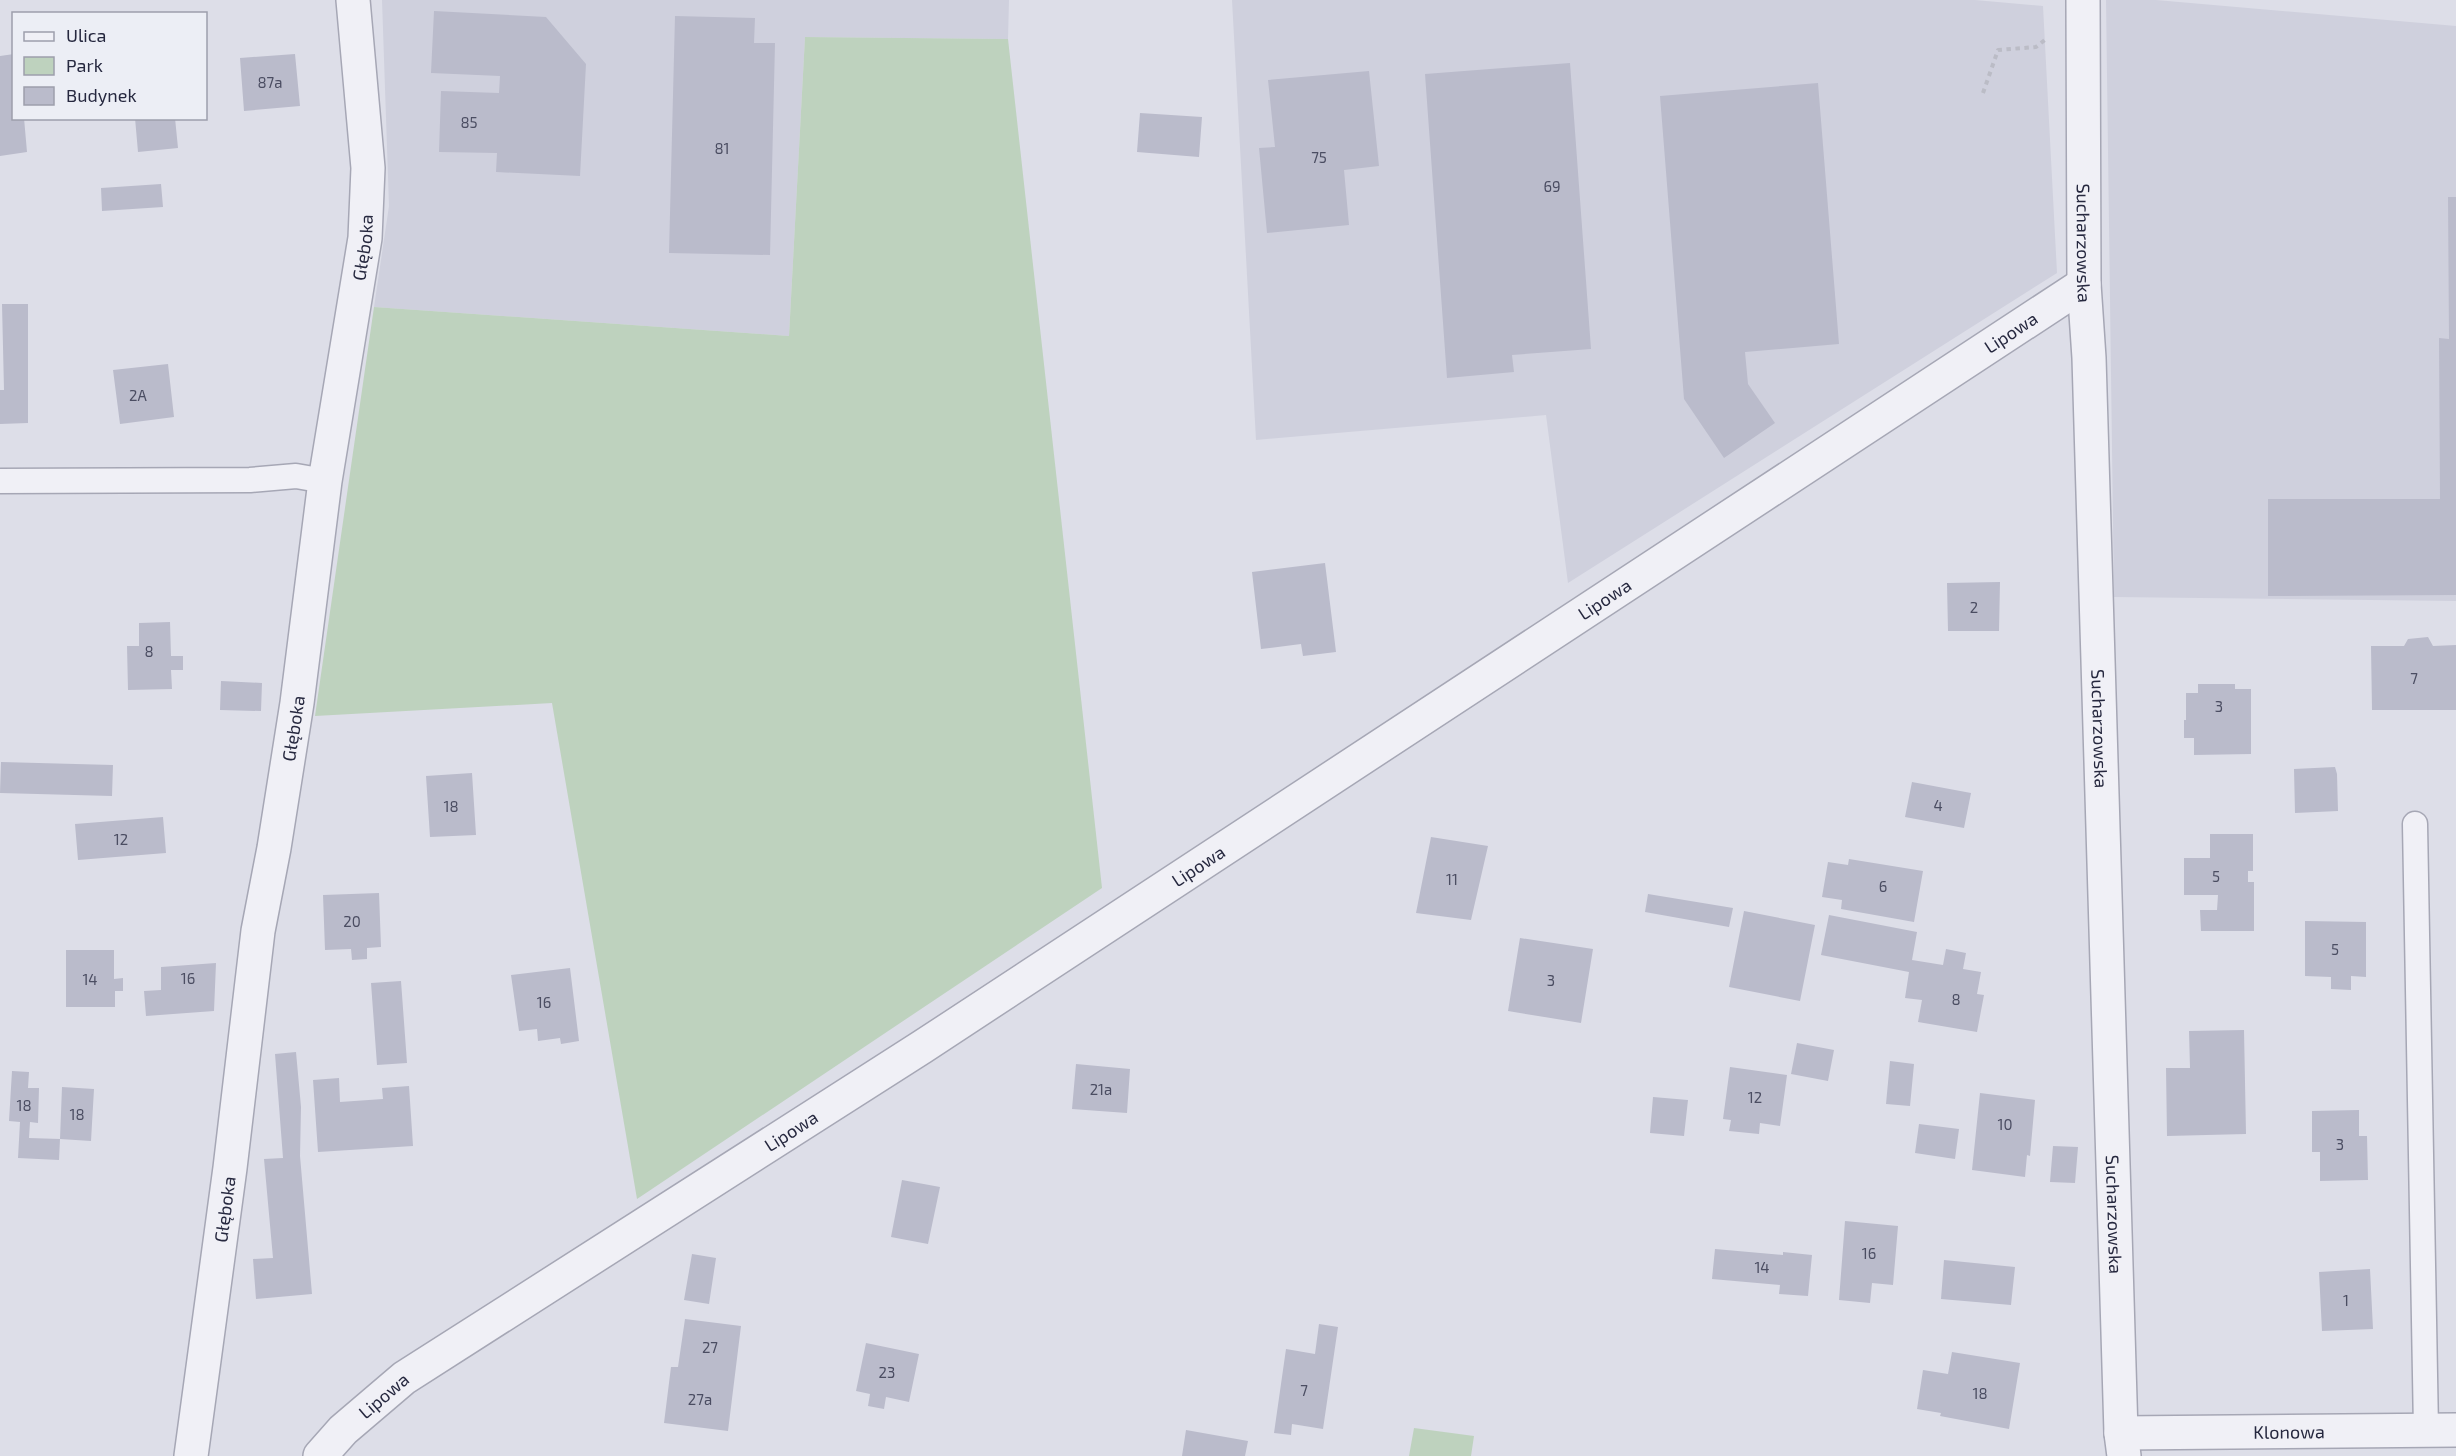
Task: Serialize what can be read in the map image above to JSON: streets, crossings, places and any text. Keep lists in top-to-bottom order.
{
  "streets": {
    "street": [
      "Sucharzowska",
      "Głęboka",
      "Lipowa",
      "Klonowa"
    ]
  },
  "crossings": [
    ["Sucharzowska", "Lipowa"],
    ["Sucharzowska", "Klonowa"]
  ],
  "house_numbers": [
    "87a",
    "85",
    "81",
    "75",
    "69",
    "2A",
    "2",
    "8",
    "7",
    "3",
    "4",
    "18",
    "12",
    "5",
    "11",
    "6",
    "20",
    "5",
    "16",
    "14",
    "3",
    "8",
    "16",
    "21a",
    "12",
    "18",
    "18",
    "10",
    "3",
    "16",
    "14",
    "1",
    "27",
    "23",
    "7",
    "18",
    "27a"
  ],
  "legend": ["Ulica", "Park", "Budynek"]
}
